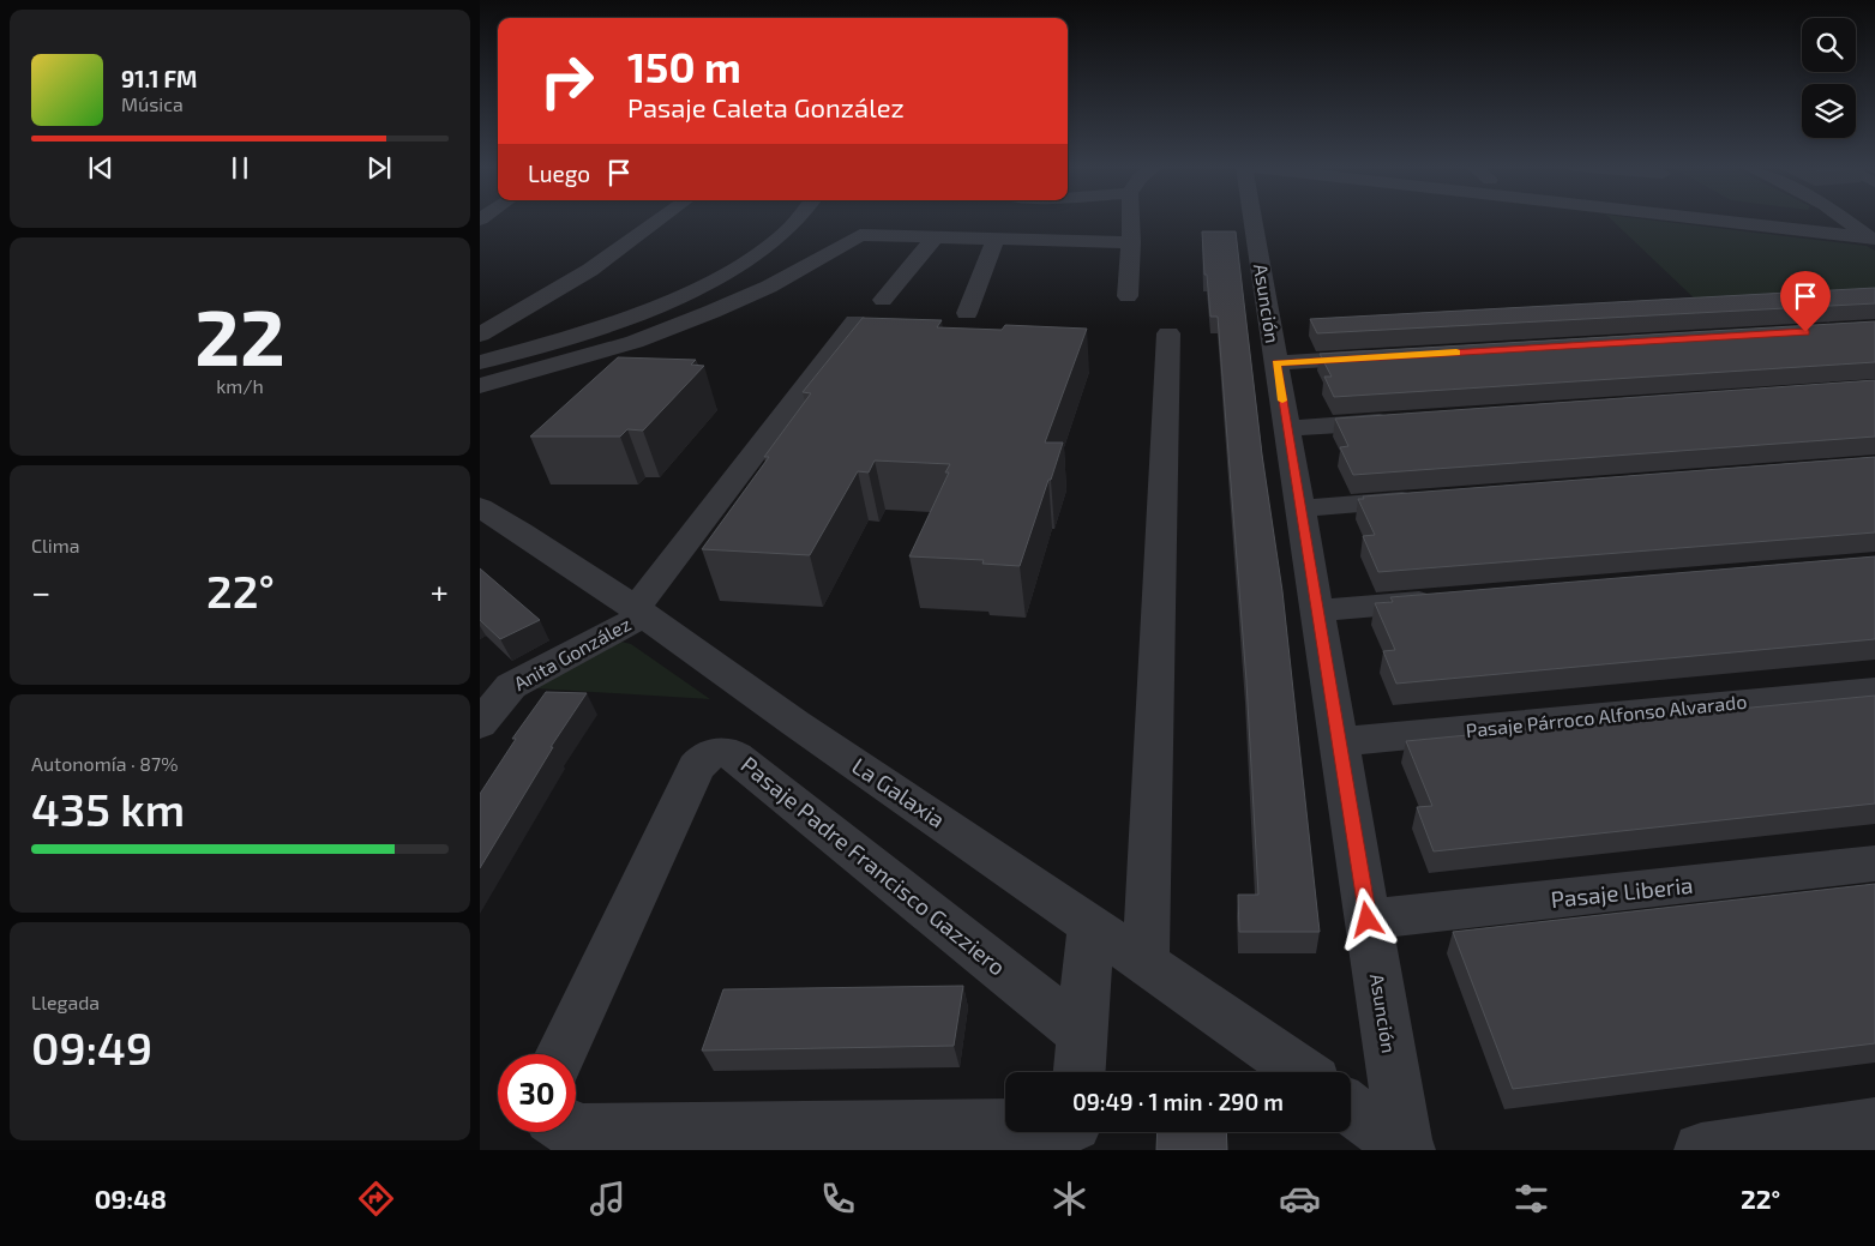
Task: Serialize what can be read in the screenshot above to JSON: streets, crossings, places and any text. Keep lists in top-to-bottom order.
{
  "streets": {
    "street": [
      "Asunción",
      "Anita González",
      "Pasaje Párroco Alfonso Alvarado",
      "La Galaxia",
      "Pasaje Padre Francisco Gazziero",
      "Pasaje Liberia"
    ]
  },
  "crossings": [
    ["Asunción", "Pasaje Párroco Alfonso Alvarado"],
    ["Asunción", "Pasaje Liberia"],
    ["Anita González", "La Galaxia"]
  ],
  "page": {
    "turn": ["150 m", "Pasaje Caleta González"],
    "song": ["91.1 FM", "Música"],
    "then": "Luego",
    "tile": [
      ["22", "km/h"],
      "Clima",
      ["Autonomía · 87%", "435 km"],
      ["Llegada", "09:49"]
    ],
    "heat": ["−", "22°", "+"],
    "limit": "30",
    "trip": "09:49 · 1 min · 290 m",
    "tabs": ["09:48", "22°"]
  }
}
